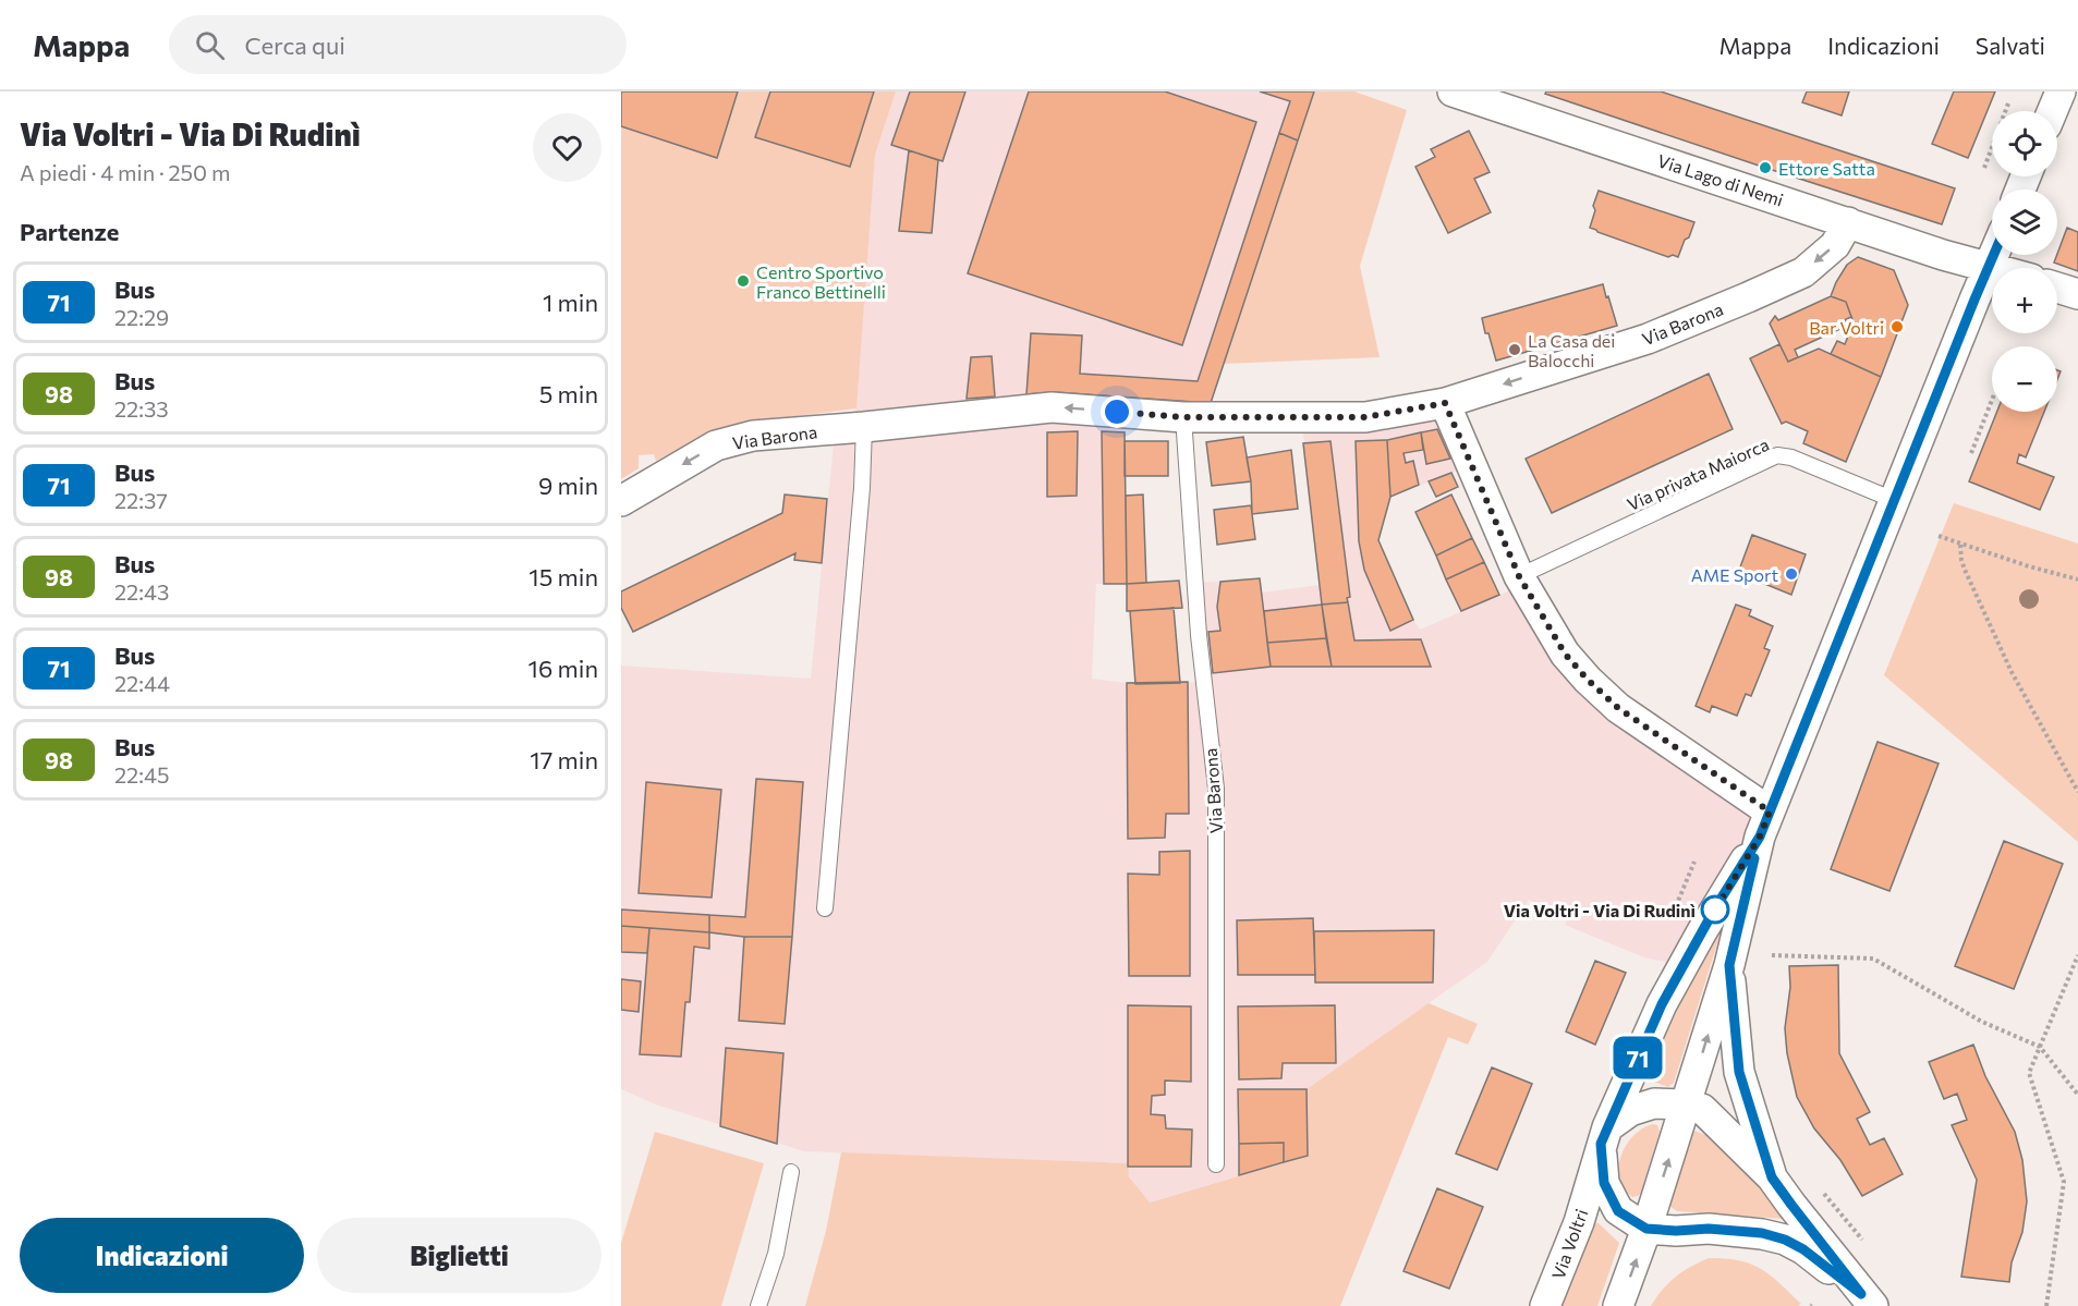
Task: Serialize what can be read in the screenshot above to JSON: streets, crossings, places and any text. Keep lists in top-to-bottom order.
{
  "streets": {
    "street": ["Via Lago di Nemi", "Via Barona", "Via Voltri"],
    "lane": ["Via privata Maiorca"]
  },
  "crossings": [
    ["Via Lago di Nemi", "Via Barona"],
    ["Via Lago di Nemi", "Via Voltri"],
    ["Via privata Maiorca", "Via Voltri"]
  ],
  "one_way": ["Via Barona"],
  "places": [
    "Ettore Satta",
    "Centro Sportivo Franco Bettinelli",
    "Bar Voltri",
    "La Casa dei Balocchi",
    "AME Sport",
    "Via Voltri - Via Di Rudinì"
  ],
  "lines": ["bus line 71"],
  "page": {
    "header": "Mappa",
    "search": "Cerca qui",
    "nav": ["Mappa", "Indicazioni", "Salvati"],
    "heading": [
      ["Via Voltri - Via Di Rudinì", "A piedi · 4 min · 250 m"],
      "Partenze"
    ],
    "on_map": "71",
    "map_buttons": ["+", "−"],
    "list": [
      {
        "mark": "71",
        "name": "Bus",
        "note": "22:29",
        "value": "1 min"
      },
      {
        "mark": "98",
        "name": "Bus",
        "note": "22:33",
        "value": "5 min"
      },
      {
        "mark": "71",
        "name": "Bus",
        "note": "22:37",
        "value": "9 min"
      },
      {
        "mark": "98",
        "name": "Bus",
        "note": "22:43",
        "value": "15 min"
      },
      {
        "mark": "71",
        "name": "Bus",
        "note": "22:44",
        "value": "16 min"
      },
      {
        "mark": "98",
        "name": "Bus",
        "note": "22:45",
        "value": "17 min"
      }
    ],
    "buttons": ["Indicazioni", "Biglietti"]
  }
}
